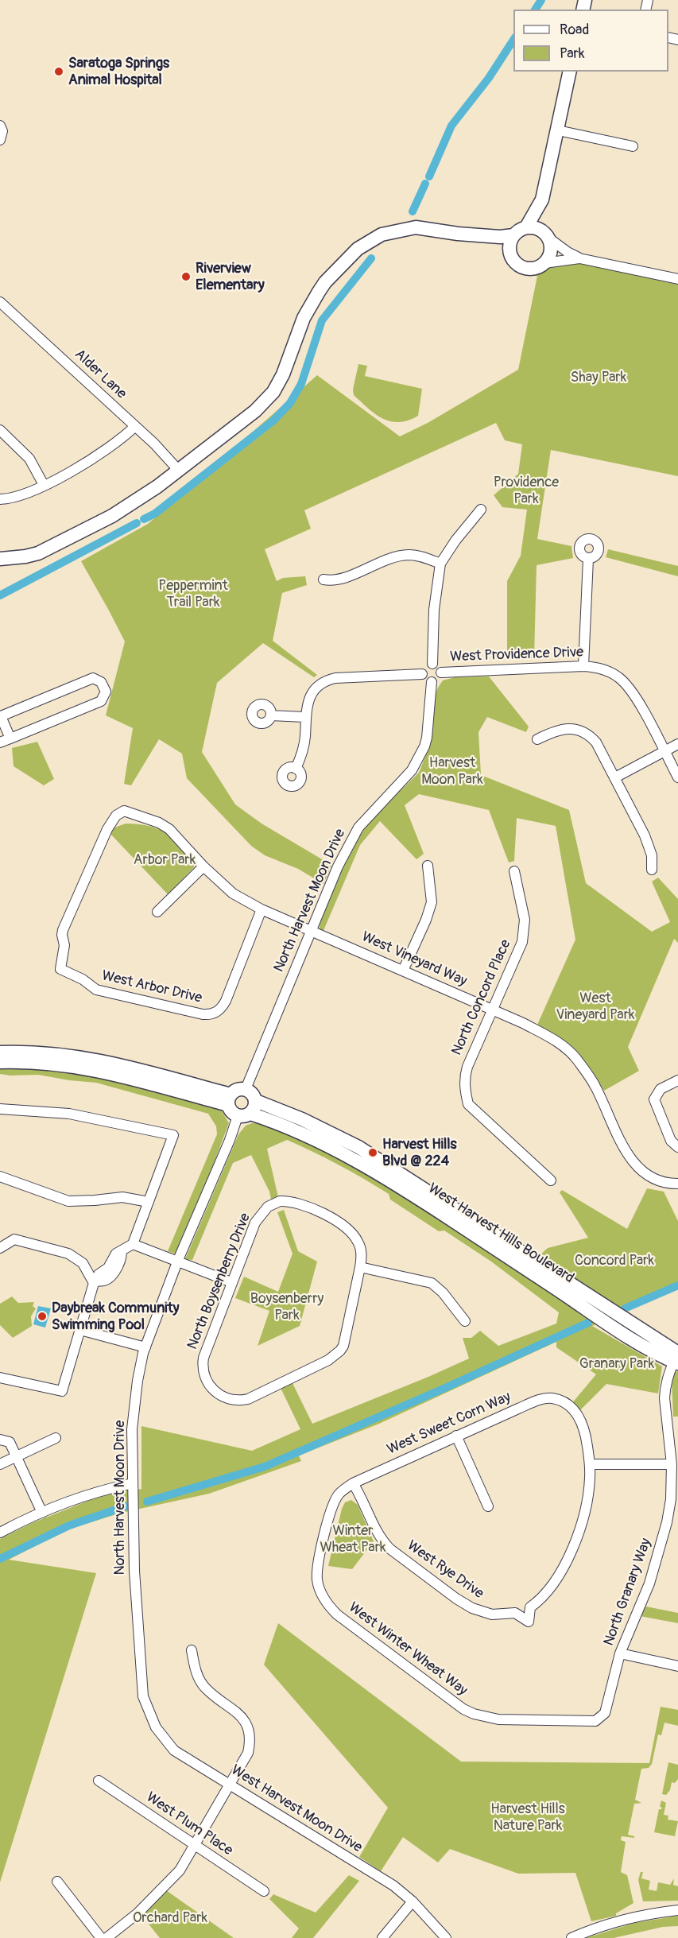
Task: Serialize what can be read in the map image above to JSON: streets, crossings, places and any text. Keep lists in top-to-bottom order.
{
  "streets": {
    "street": [
      "Alder Lane",
      "West Providence Drive",
      "North Harvest Moon Drive",
      "West Vineyard Way",
      "West Arbor Drive",
      "North Concord Place",
      "West Harvest Hills Boulevard",
      "North Boysenberry Drive",
      "West Sweet Corn Way",
      "West Rye Drive",
      "North Granary Way",
      "West Winter Wheat Way",
      "West Harvest Moon Drive",
      "West Plum Place"
    ]
  },
  "crossings": [
    ["West Providence Drive", "North Harvest Moon Drive"],
    ["North Harvest Moon Drive", "West Vineyard Way"],
    ["North Harvest Moon Drive", "West Harvest Hills Boulevard"],
    ["North Harvest Moon Drive", "West Harvest Moon Drive"],
    ["West Vineyard Way", "West Arbor Drive"],
    ["West Vineyard Way", "North Concord Place"],
    ["West Harvest Hills Boulevard", "North Granary Way"],
    ["West Sweet Corn Way", "West Rye Drive"],
    ["West Sweet Corn Way", "West Winter Wheat Way"],
    ["North Granary Way", "West Winter Wheat Way"]
  ],
  "parks": [
    "Shay Park",
    "Providence Park",
    "Peppermint Trail Park",
    "Harvest Moon Park",
    "Arbor Park",
    "West Vineyard Park",
    "Concord Park",
    "Boysenberry Park",
    "Granary Park",
    "Winter Wheat Park",
    "Harvest Hills Nature Park",
    "Orchard Park"
  ],
  "places": [
    "Saratoga Springs Animal Hospital",
    "Riverview Elementary",
    "Harvest Hills Blvd @ 224",
    "Daybreak Community Swimming Pool"
  ],
  "legend": ["Road", "Park"]
}
